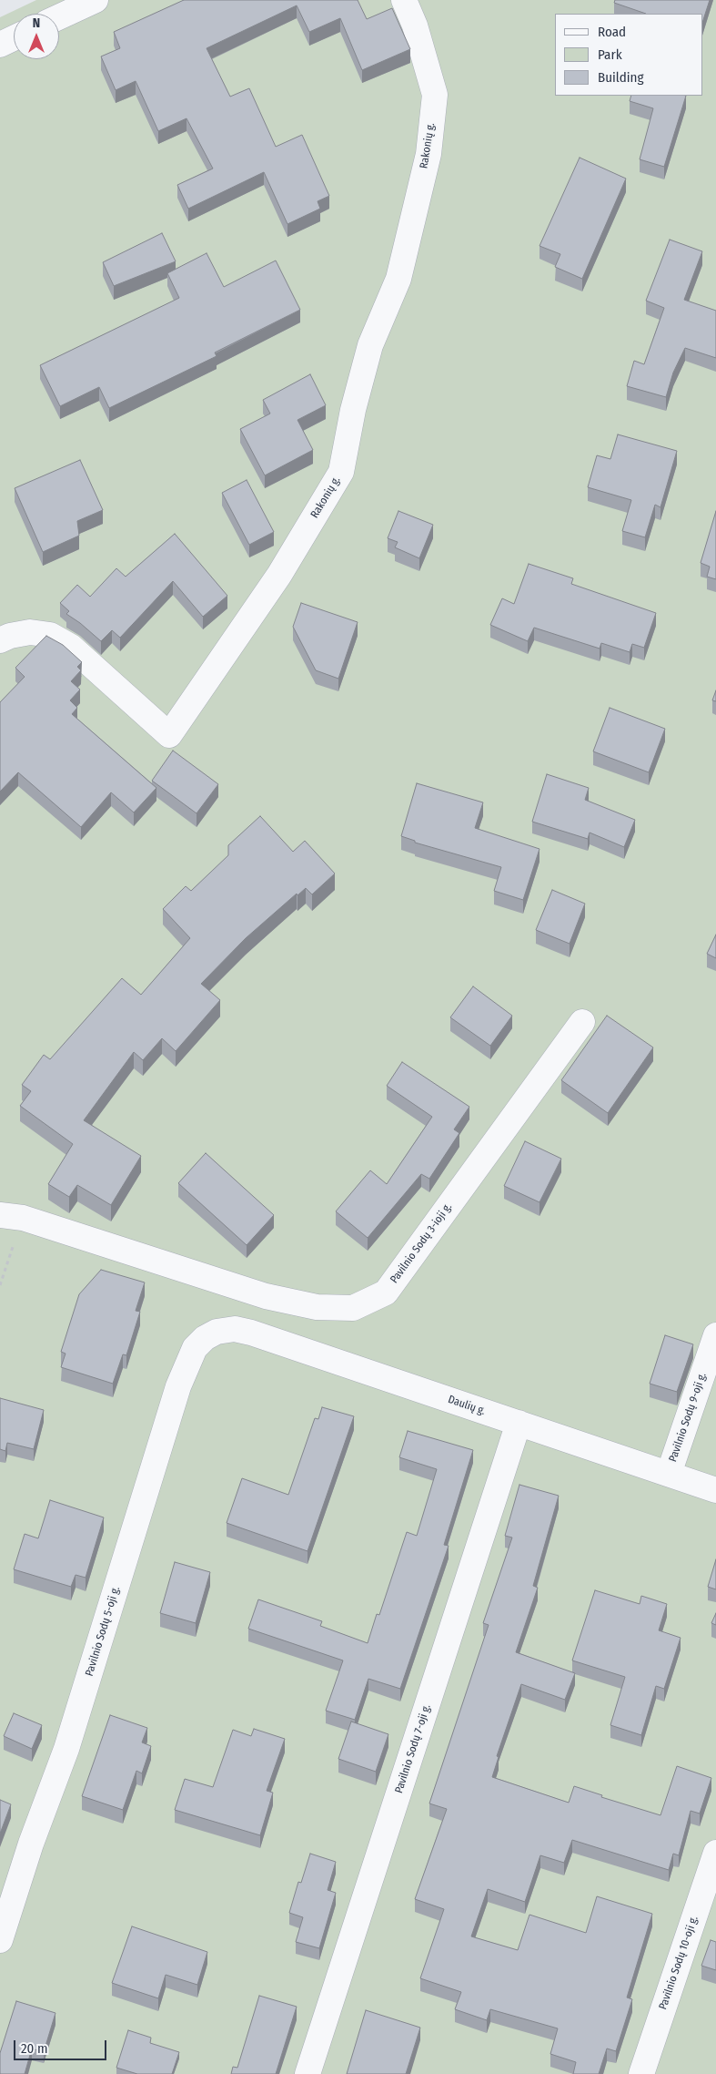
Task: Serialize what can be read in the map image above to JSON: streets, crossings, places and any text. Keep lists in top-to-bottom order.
{
  "streets": {
    "street": [
      "Rakonių g.",
      "Pavilnio Sodų 3-ioji g.",
      "Daulių g.",
      "Pavilnio Sodų 9-oji g.",
      "Pavilnio Sodų 5-oji g.",
      "Pavilnio Sodų 7-oji g.",
      "Pavilnio Sodų 10-oji g."
    ]
  },
  "crossings": [
    ["Daulių g.", "Pavilnio Sodų 9-oji g."],
    ["Daulių g.", "Pavilnio Sodų 5-oji g."],
    ["Daulių g.", "Pavilnio Sodų 7-oji g."]
  ],
  "legend": ["Road", "Park", "Building"],
  "scale_bar": "20 m",
  "north": "top"
}
